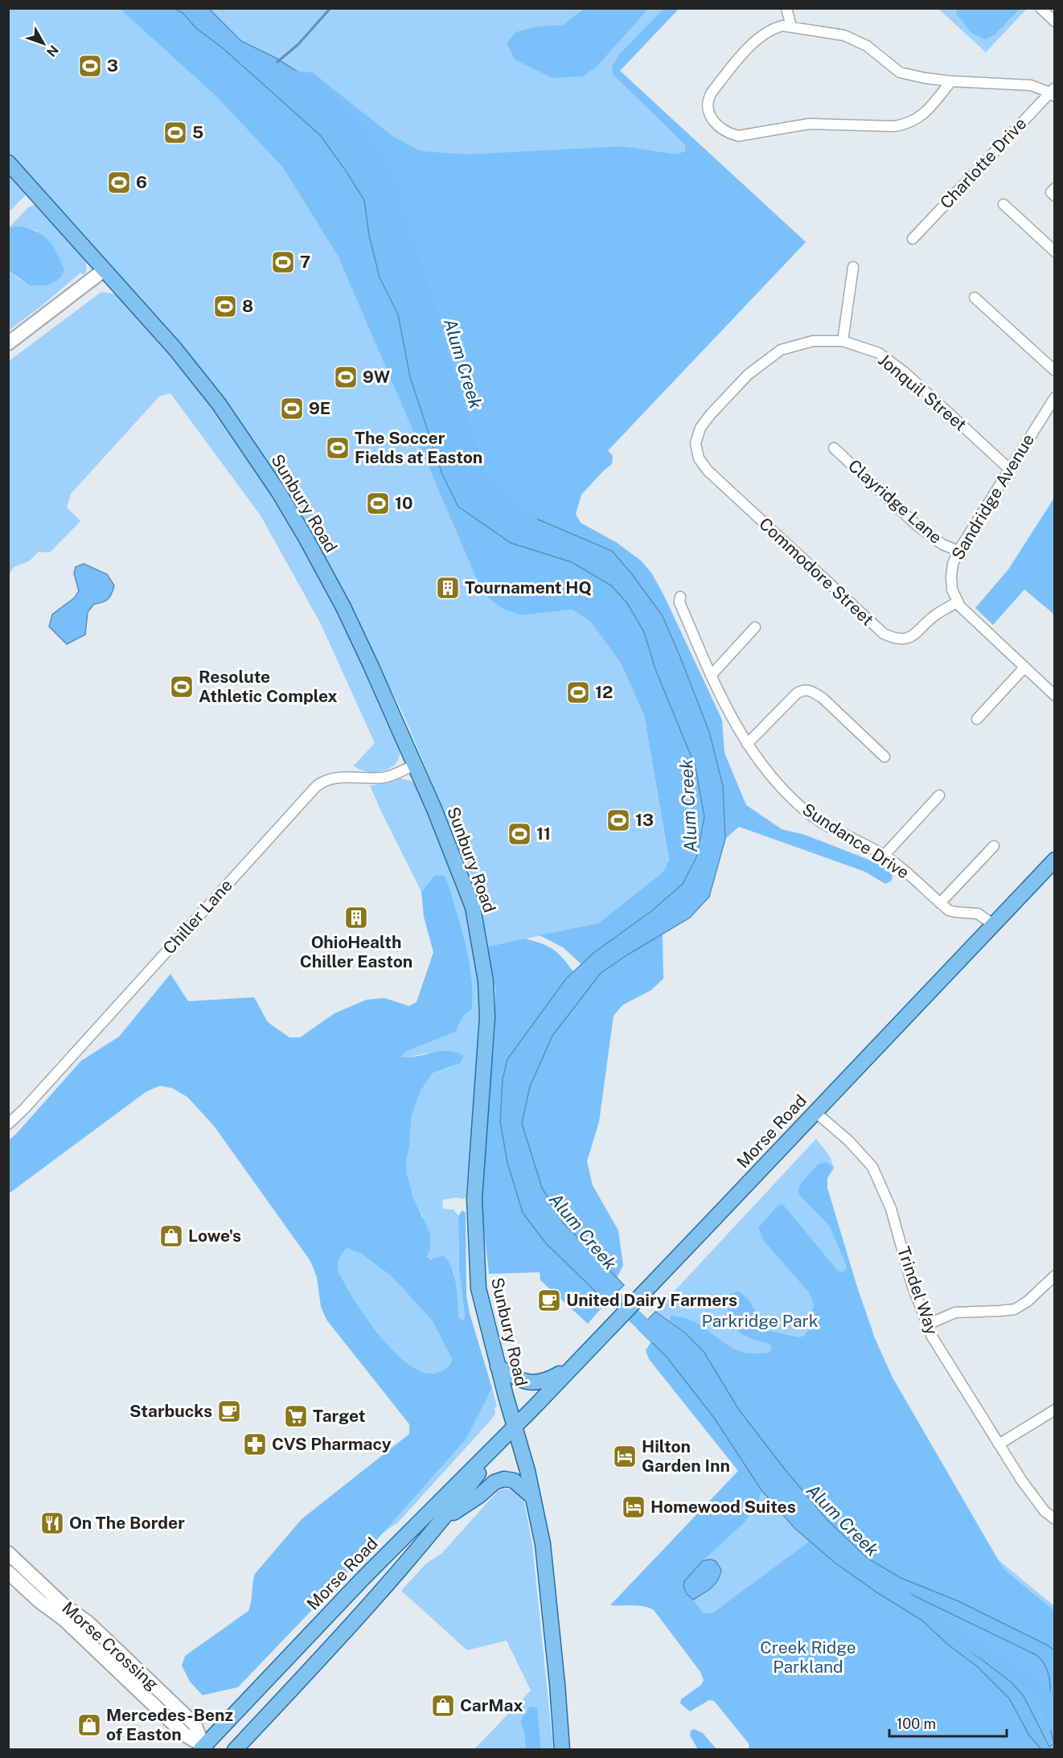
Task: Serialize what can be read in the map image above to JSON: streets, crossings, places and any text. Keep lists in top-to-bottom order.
{
  "streets": {
    "main road": ["Sunbury Road", "Morse Road", "Morse Crossing"],
    "street": [
      "Charlotte Drive",
      "Jonquil Street",
      "Sandridge Avenue",
      "Clayridge Lane",
      "Commodore Street",
      "Sundance Drive",
      "Chiller Lane",
      "Trindel Way"
    ]
  },
  "crossings": [
    ["Jonquil Street", "Sandridge Avenue"],
    ["Jonquil Street", "Commodore Street"],
    ["Sandridge Avenue", "Clayridge Lane"],
    ["Sandridge Avenue", "Commodore Street"],
    ["Sunbury Road", "Chiller Lane"],
    ["Sunbury Road", "Morse Road"],
    ["Sundance Drive", "Morse Road"],
    ["Morse Road", "Trindel Way"],
    ["Morse Road", "Morse Crossing"]
  ],
  "water": ["Alum Creek"],
  "parks": ["Parkridge Park", "Creek Ridge Parkland"],
  "places": {
    "sports": [
      "3",
      "5",
      "6",
      "7",
      "8",
      "9W",
      "9E",
      "The Soccer Fields at Easton",
      "10",
      "Resolute Athletic Complex",
      "12",
      "13",
      "11"
    ],
    "building": ["Tournament HQ", "OhioHealth Chiller Easton"],
    "shop": ["Lowe's", "CarMax", "Mercedes-Benz of Easton"],
    "cafe": ["United Dairy Farmers", "Starbucks"],
    "supermarket": ["Target"],
    "pharmacy": ["CVS Pharmacy"],
    "hotel": ["Hilton Garden Inn", "Homewood Suites"],
    "restaurant": ["On The Border"]
  },
  "scale_bar": "100 m",
  "north": "bottom right"
}
